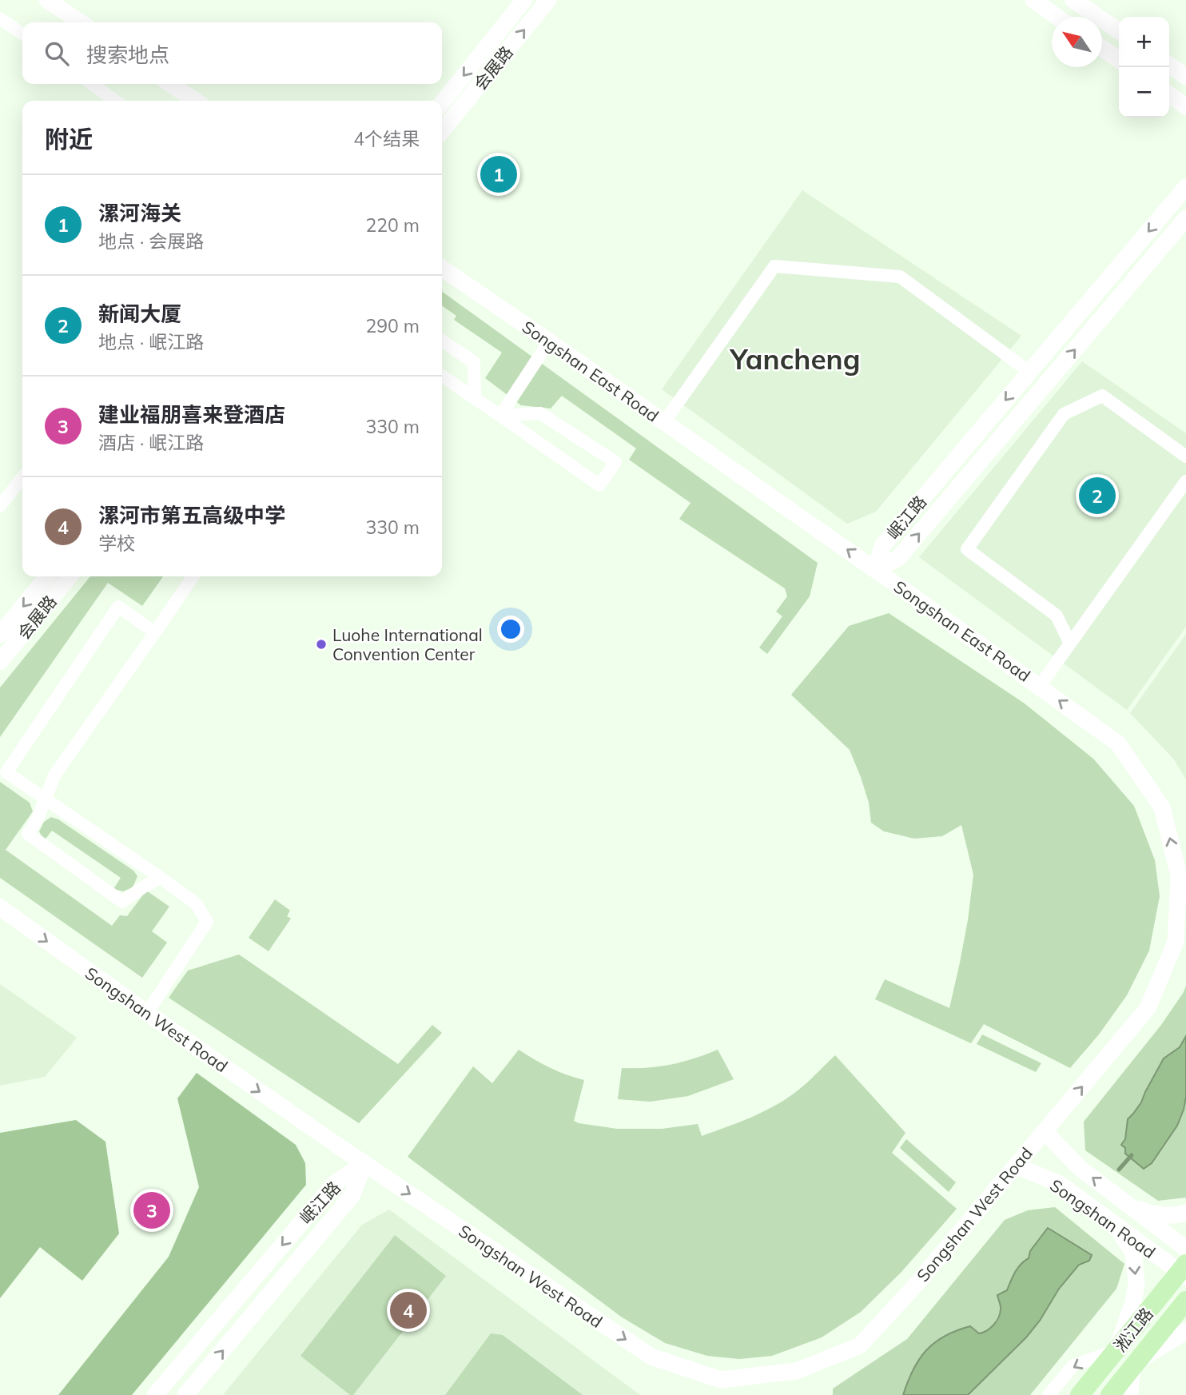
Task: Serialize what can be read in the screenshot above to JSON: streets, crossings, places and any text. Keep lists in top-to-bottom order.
{
  "streets": {
    "main road": [
      "会展路",
      "Songshan East Road",
      "岷江路",
      "Songshan West Road",
      "Songshan Road",
      "淞江路"
    ]
  },
  "crossings": [
    ["Songshan East Road", "岷江路"],
    ["Songshan East Road", "Songshan West Road"],
    ["Songshan East Road", "Songshan Road"],
    ["岷江路", "Songshan West Road"],
    ["Songshan West Road", "Songshan Road"],
    ["Songshan Road", "淞江路"]
  ],
  "one_way": ["Songshan West Road"],
  "districts": ["Yancheng"],
  "places": ["Luohe International Convention Center"],
  "north": "top left",
  "page": {
    "map_buttons": ["+", "−"],
    "search": "搜索地点",
    "heading": ["附近", "4个结果"],
    "pins": [
      "1",
      "2",
      "3",
      "4"
    ],
    "list": [
      {
        "mark": "1",
        "name": "漯河海关",
        "note": "地点 · 会展路",
        "value": "220 m"
      },
      {
        "mark": "2",
        "name": "新闻大厦",
        "note": "地点 · 岷江路",
        "value": "290 m"
      },
      {
        "mark": "3",
        "name": "建业福朋喜来登酒店",
        "note": "酒店 · 岷江路",
        "value": "330 m"
      },
      {
        "mark": "4",
        "name": "漯河市第五高级中学",
        "note": "学校",
        "value": "330 m"
      }
    ]
  }
}
